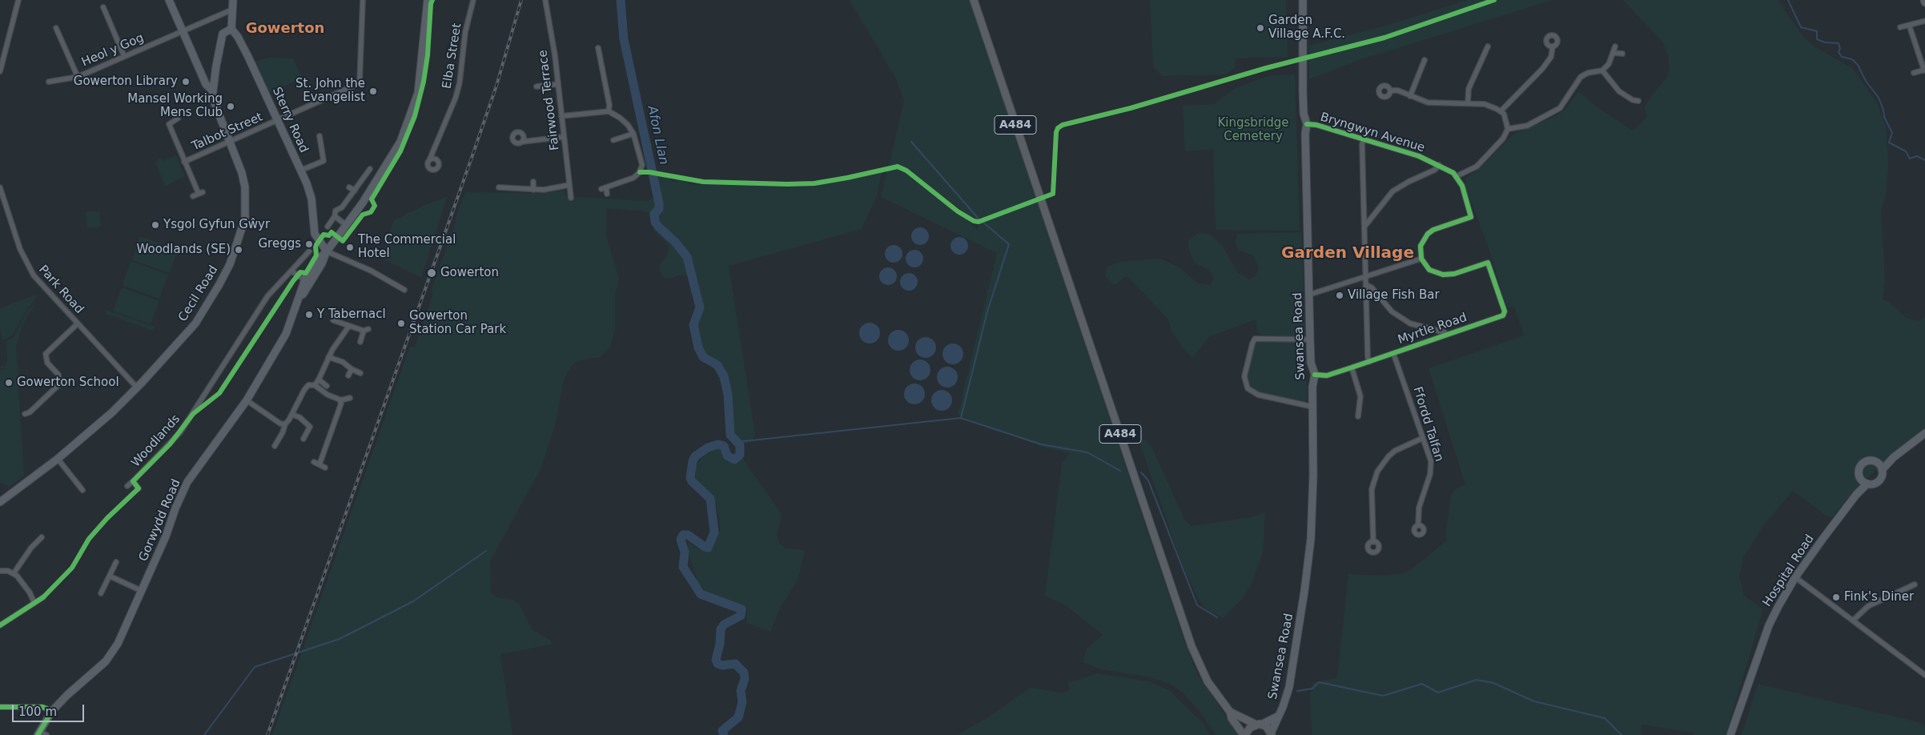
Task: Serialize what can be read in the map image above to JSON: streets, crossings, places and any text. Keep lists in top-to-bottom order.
{
  "streets": {
    "main road": [
      "Sterry Road",
      "A484",
      "Cecil Road",
      "Swansea Road",
      "Gorwydd Road",
      "Hospital Road"
    ],
    "street": [
      "Heol y Gog",
      "Elba Street",
      "Fairwood Terrace",
      "Talbot Street",
      "Bryngwyn Avenue",
      "Park Road",
      "Myrtle Road",
      "Ffordd Talfan",
      "Woodlands"
    ]
  },
  "crossings": [
    ["Sterry Road", "Talbot Street"],
    ["Sterry Road", "Cecil Road"],
    ["Sterry Road", "Gorwydd Road"],
    ["A484", "Swansea Road"],
    ["Talbot Street", "Cecil Road"],
    ["Bryngwyn Avenue", "Swansea Road"],
    ["Park Road", "Cecil Road"],
    ["Myrtle Road", "Swansea Road"],
    ["Myrtle Road", "Ffordd Talfan"]
  ],
  "districts": ["Gowerton", "Garden Village"],
  "water": ["Afon Llan"],
  "parks": ["Kingsbridge Cemetery"],
  "places": [
    "Garden Village A.F.C.",
    "Gowerton Library",
    "St. John the Evangelist",
    "Mansel Working Mens Club",
    "Ysgol Gyfun Gŵyr",
    "Greggs",
    "The Commercial Hotel",
    "Woodlands (SE)",
    "Gowerton",
    "Village Fish Bar",
    "Y Tabernacl",
    "Gowerton Station Car Park",
    "Gowerton School",
    "Fink's Diner"
  ],
  "scale_bar": "100 m"
}
